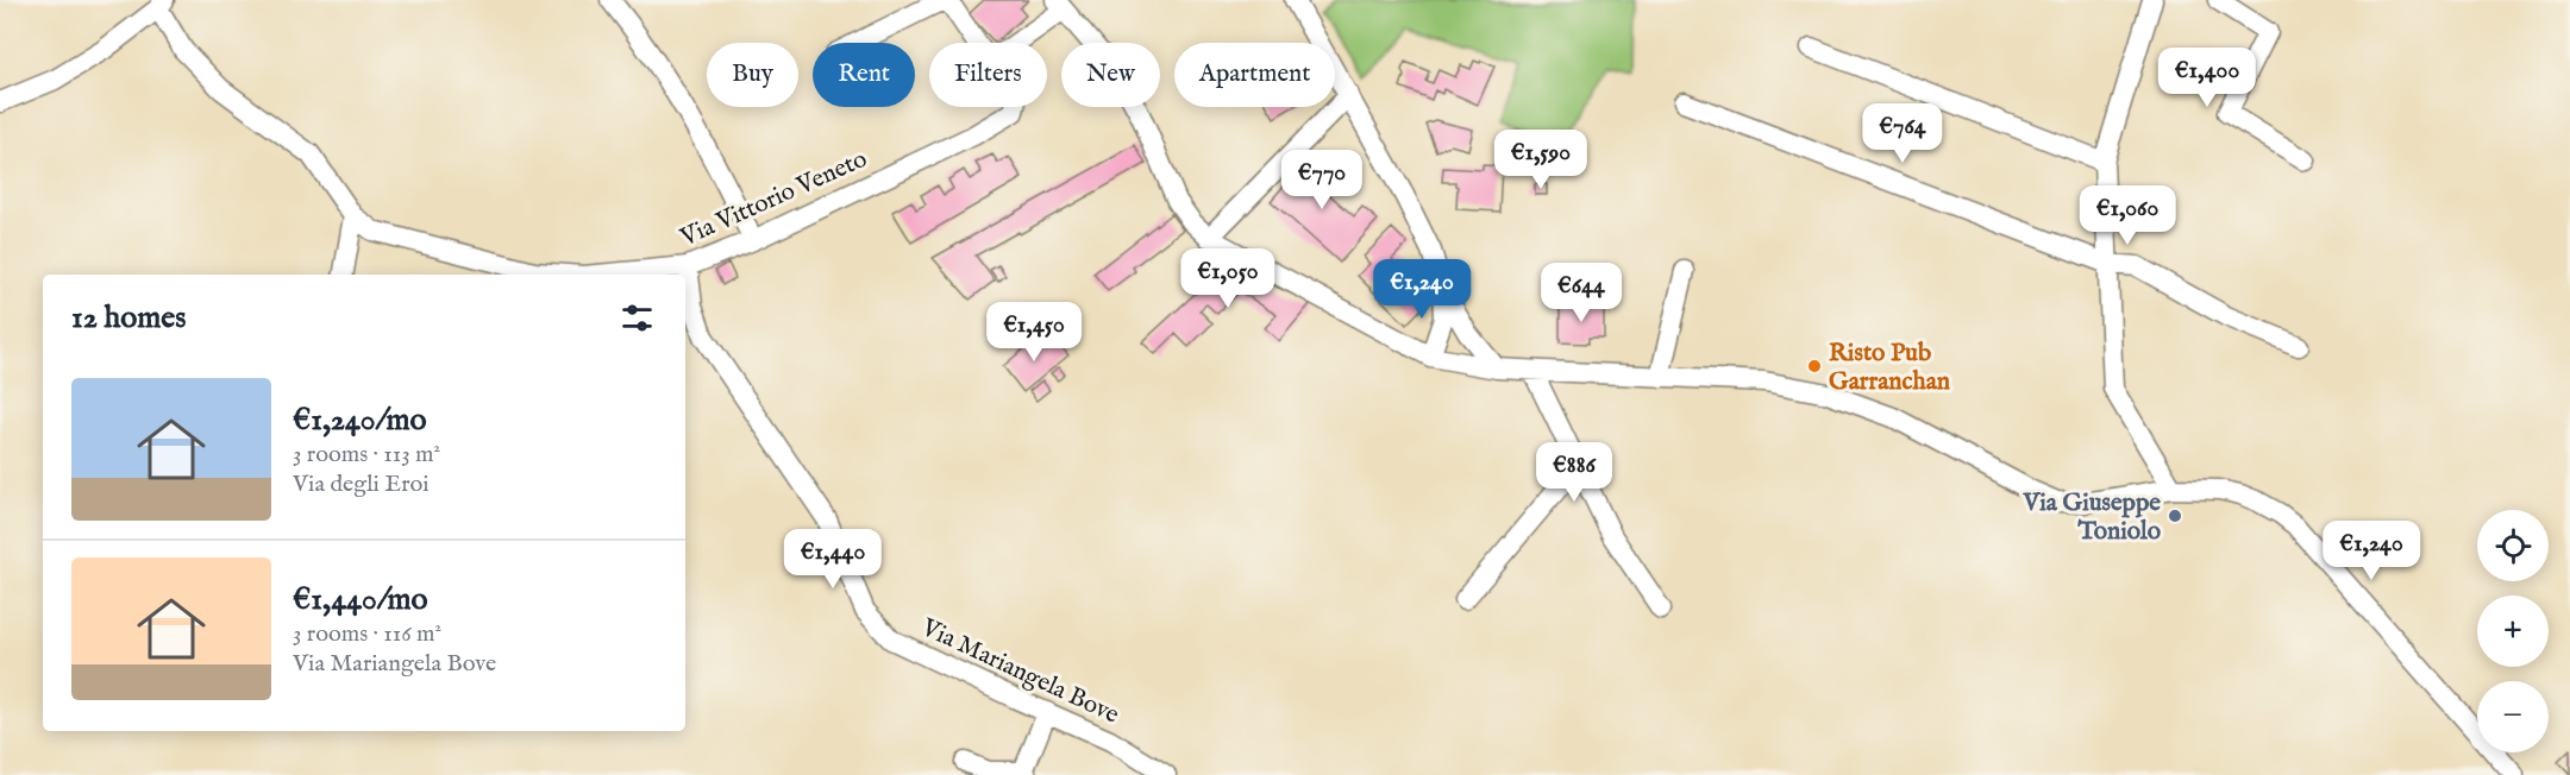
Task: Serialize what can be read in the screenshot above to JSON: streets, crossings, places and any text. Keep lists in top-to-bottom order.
{
  "streets": {
    "street": ["Via Vittorio Veneto", "Via Mariangela Bove"]
  },
  "crossings": [
    ["Via Vittorio Veneto", "Via Mariangela Bove"]
  ],
  "places": ["Risto Pub Garranchan", "Via Giuseppe Toniolo"],
  "page": {
    "chip": [
      "Buy",
      "Rent",
      "Filters",
      "New",
      "Apartment"
    ],
    "price": [
      "€1,400",
      "€764",
      "€1,590",
      "€770",
      "€1,060",
      "€1,050",
      "€1,240",
      "€644",
      "€1,450",
      "€886",
      "€1,240",
      "€1,440"
    ],
    "heading": "12 homes",
    "list": [
      {
        "name": "€1,240/mo",
        "note": "3 rooms · 113 m² · Via degli Eroi"
      },
      {
        "name": "€1,440/mo",
        "note": "3 rooms · 116 m² · Via Mariangela Bove"
      }
    ],
    "map_buttons": ["+", "−"]
  }
}
